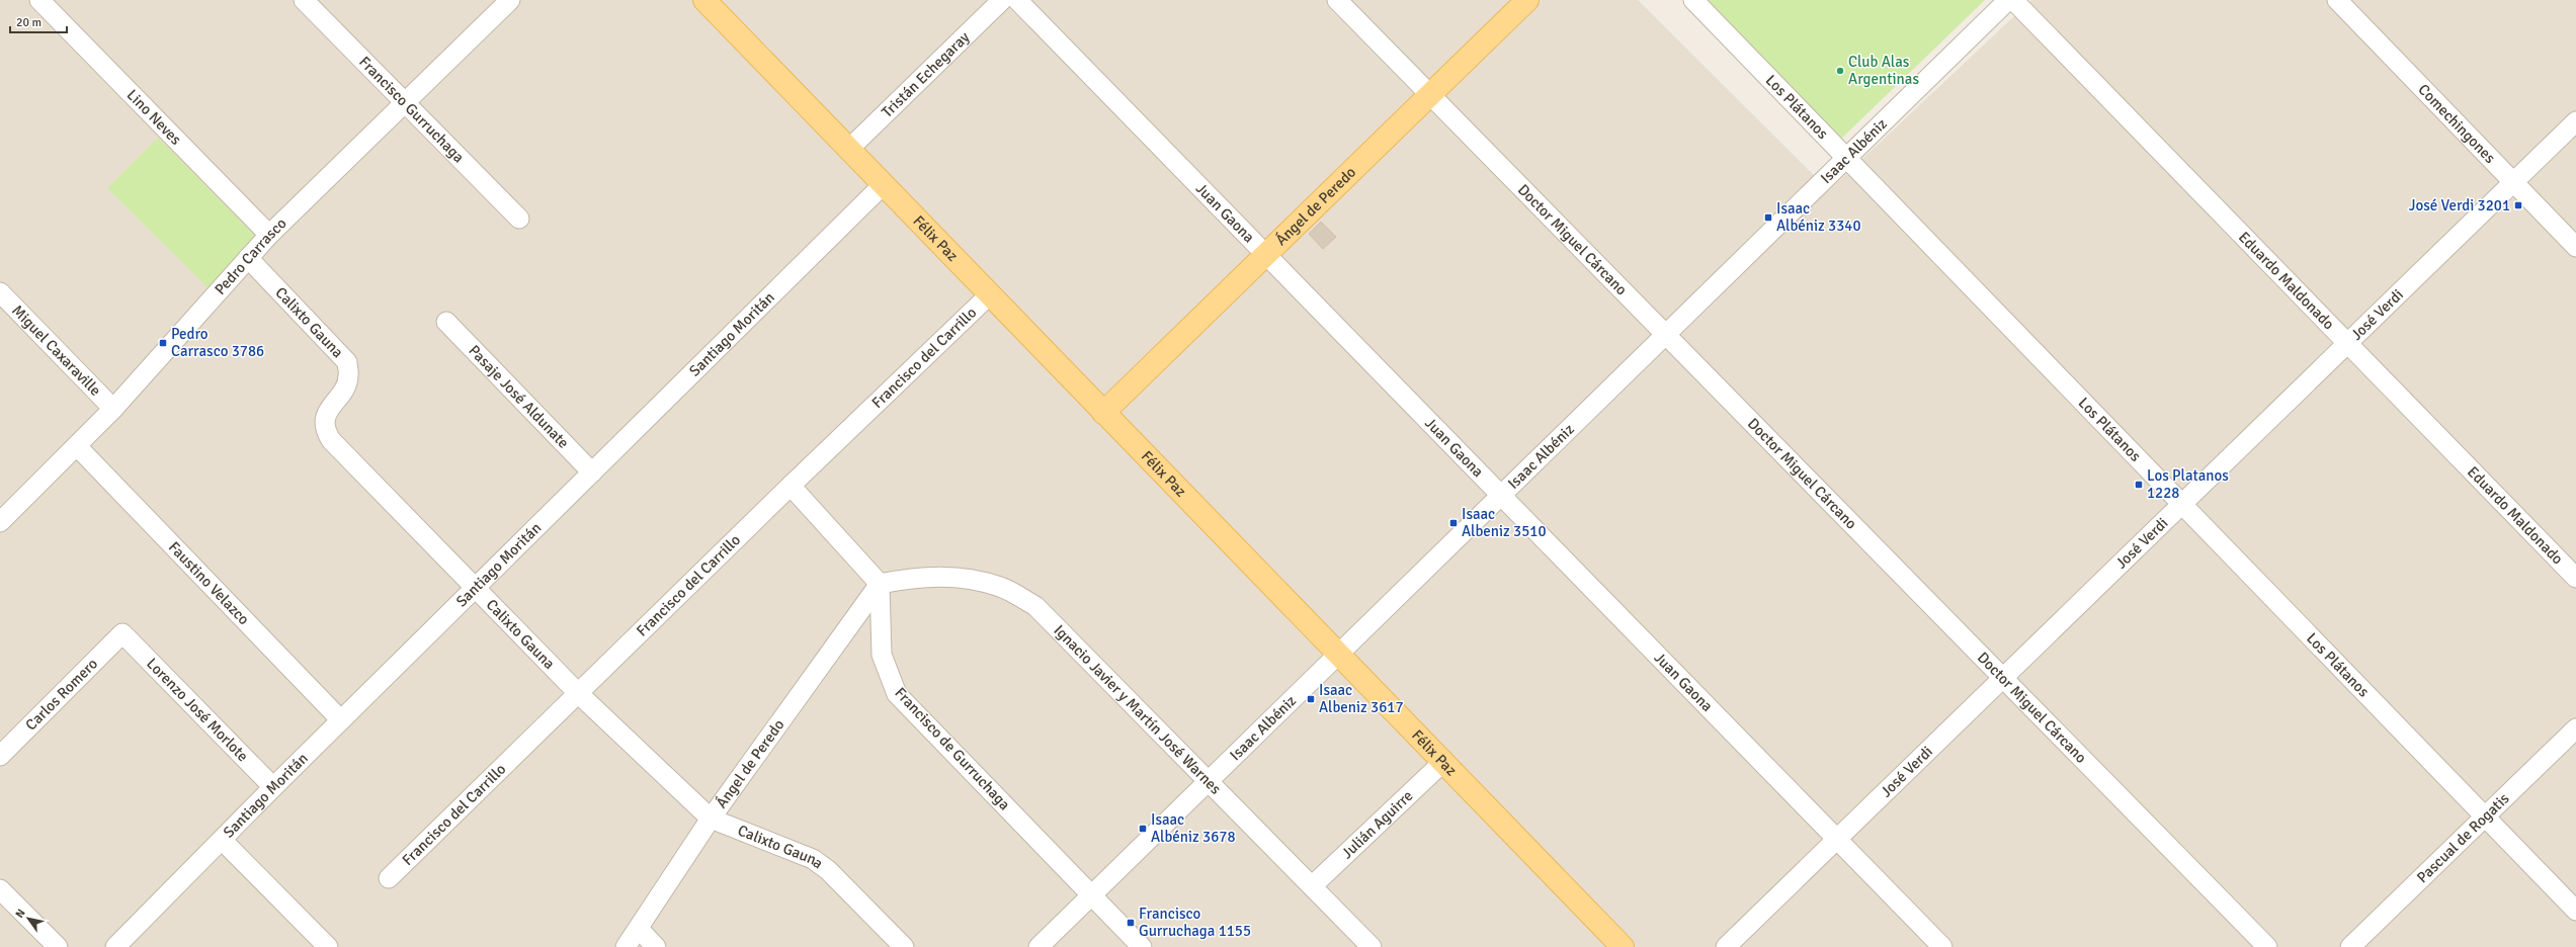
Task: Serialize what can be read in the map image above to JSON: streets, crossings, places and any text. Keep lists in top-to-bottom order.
{
  "streets": {
    "main road": ["Ángel de Peredo", "Félix Paz"],
    "street": [
      "Tristán Echegaray",
      "Los Plátanos",
      "Francisco Gurruchaga",
      "Lino Neves",
      "Comechingones",
      "Isaac Albéniz",
      "Juan Gaona",
      "Doctor Miguel Cárcano",
      "Pedro Carrasco",
      "Eduardo Maldonado",
      "José Verdi",
      "Calixto Gauna",
      "Santiago Moritán",
      "Miguel Caxaraville",
      "Francisco del Carrillo",
      "Pasaje José Aldunate",
      "Faustino Velazco",
      "Carlos Romero",
      "Ignacio Javier y Martín José Warnes",
      "Lorenzo José Morlote",
      "Francisco de Gurruchaga",
      "Julián Aguirre",
      "Pascual de Rogatis"
    ]
  },
  "crossings": [
    ["Tristán Echegaray", "Félix Paz"],
    ["Los Plátanos", "Isaac Albéniz"],
    ["Los Plátanos", "José Verdi"],
    ["Los Plátanos", "Pascual de Rogatis"],
    ["Francisco Gurruchaga", "Pedro Carrasco"],
    ["Lino Neves", "Pedro Carrasco"],
    ["Isaac Albéniz", "Juan Gaona"],
    ["Isaac Albéniz", "Félix Paz"],
    ["Isaac Albéniz", "Doctor Miguel Cárcano"],
    ["Isaac Albéniz", "Ignacio Javier y Martín José Warnes"],
    ["Isaac Albéniz", "Francisco de Gurruchaga"],
    ["Ángel de Peredo", "Juan Gaona"],
    ["Ángel de Peredo", "Félix Paz"],
    ["Ángel de Peredo", "Doctor Miguel Cárcano"],
    ["Ángel de Peredo", "Calixto Gauna"],
    ["Ángel de Peredo", "Ignacio Javier y Martín José Warnes"],
    ["Ángel de Peredo", "Francisco de Gurruchaga"],
    ["Juan Gaona", "José Verdi"],
    ["Félix Paz", "Santiago Moritán"],
    ["Félix Paz", "Francisco del Carrillo"],
    ["Félix Paz", "Julián Aguirre"],
    ["Doctor Miguel Cárcano", "José Verdi"],
    ["Pedro Carrasco", "Calixto Gauna"],
    ["Pedro Carrasco", "Miguel Caxaraville"],
    ["Pedro Carrasco", "Faustino Velazco"],
    ["Eduardo Maldonado", "José Verdi"],
    ["Calixto Gauna", "Santiago Moritán"],
    ["Calixto Gauna", "Francisco del Carrillo"],
    ["Santiago Moritán", "Pasaje José Aldunate"],
    ["Santiago Moritán", "Faustino Velazco"],
    ["Santiago Moritán", "Lorenzo José Morlote"],
    ["Carlos Romero", "Lorenzo José Morlote"],
    ["Ignacio Javier y Martín José Warnes", "Francisco de Gurruchaga"],
    ["Ignacio Javier y Martín José Warnes", "Julián Aguirre"]
  ],
  "places": {
    "other": ["Club Alas Argentinas"],
    "transit": [
      "José Verdi 3201",
      "Isaac Albéniz 3340",
      "Pedro Carrasco 3786",
      "Los Platanos 1228",
      "Isaac Albeniz 3510",
      "Isaac Albeniz 3617",
      "Isaac Albéniz 3678",
      "Francisco Gurruchaga 1155"
    ]
  },
  "scale_bar": "20 m",
  "north": "top left"
}
